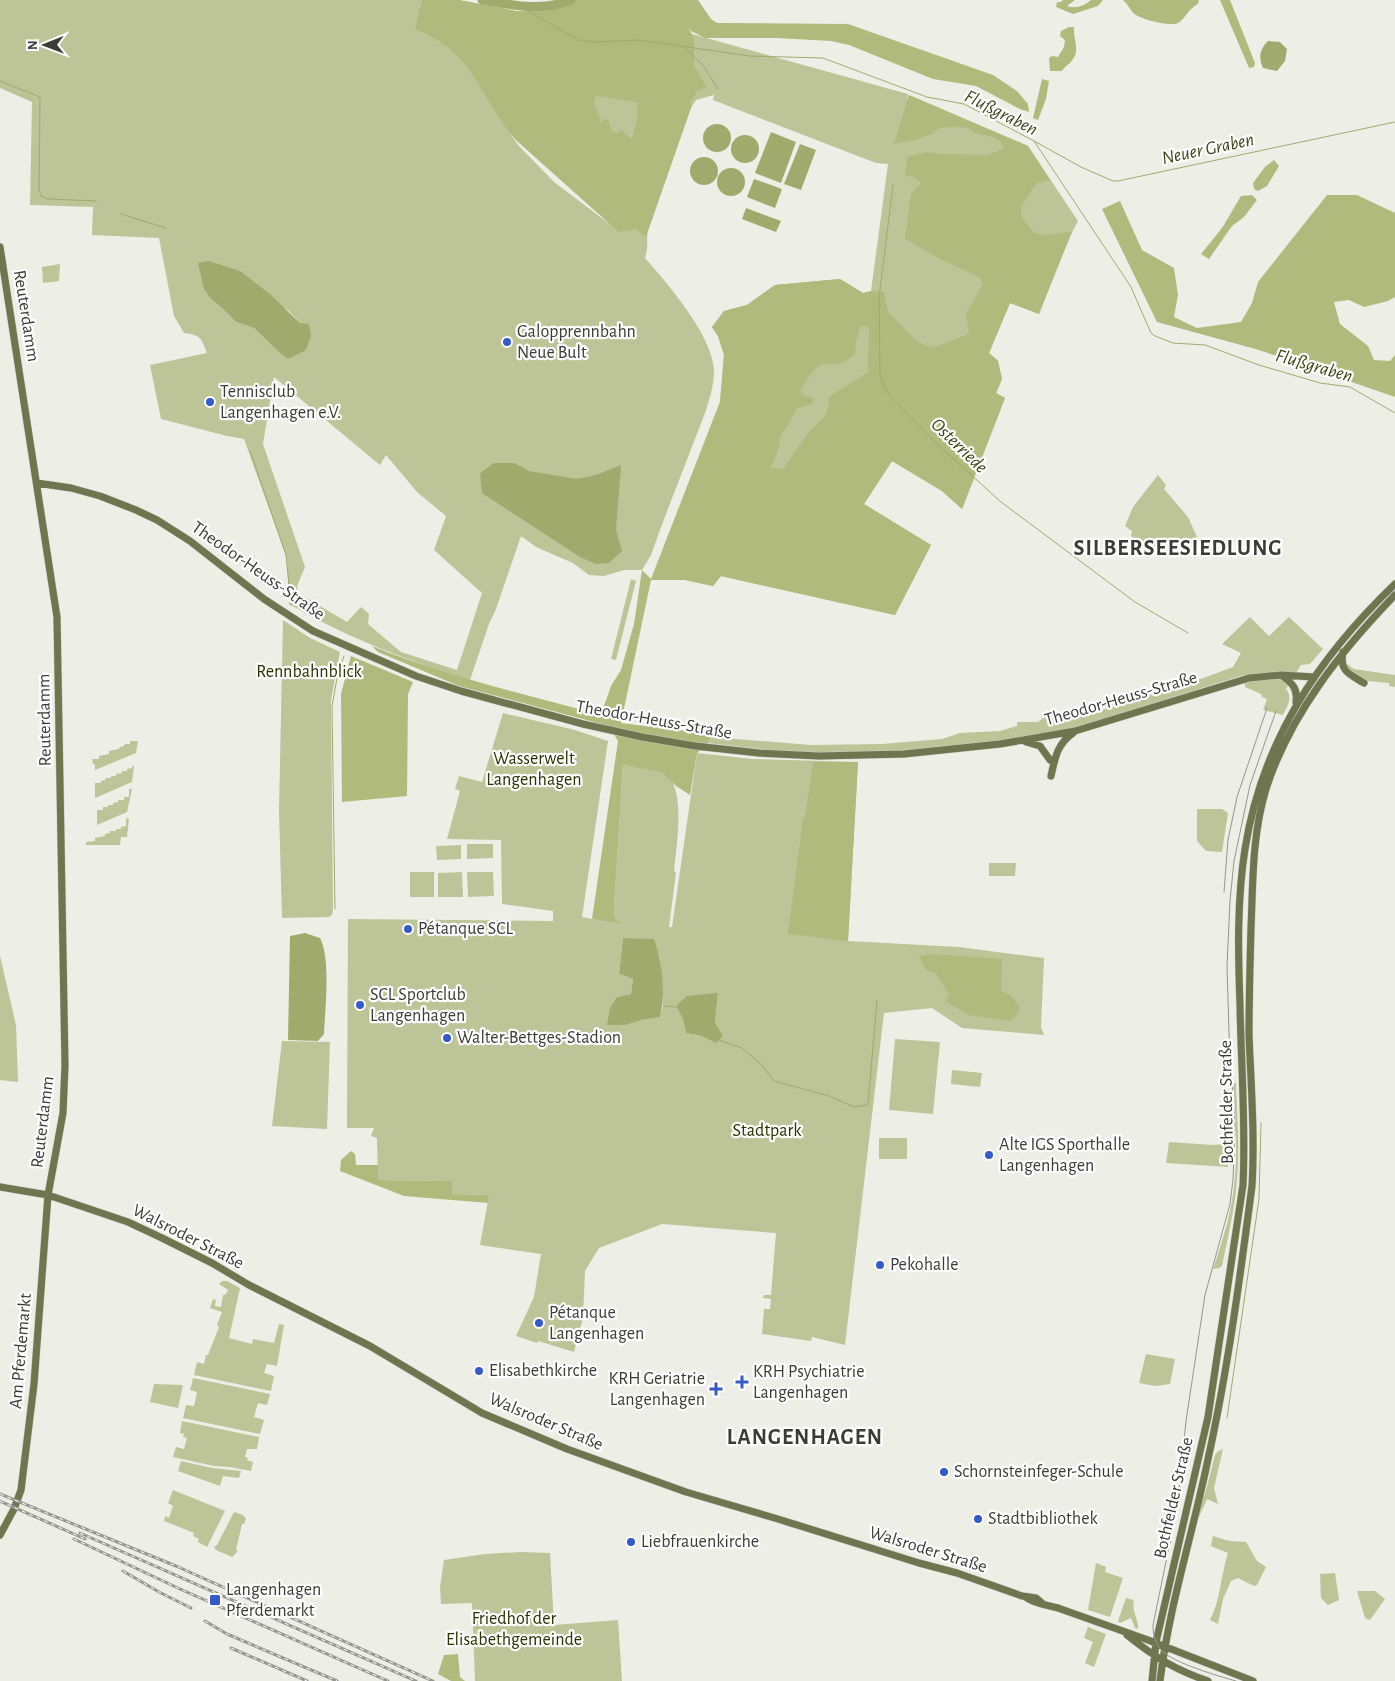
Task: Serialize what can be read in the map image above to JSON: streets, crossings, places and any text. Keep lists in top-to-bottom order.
{
  "streets": {
    "street": [
      "Reuterdamm",
      "Theodor-Heuss-Straße",
      "Bothfelder Straße",
      "Walsroder Straße",
      "Am Pferdemarkt"
    ]
  },
  "crossings": [
    ["Reuterdamm", "Theodor-Heuss-Straße"],
    ["Reuterdamm", "Walsroder Straße"],
    ["Reuterdamm", "Am Pferdemarkt"],
    ["Theodor-Heuss-Straße", "Bothfelder Straße"],
    ["Bothfelder Straße", "Walsroder Straße"],
    ["Walsroder Straße", "Am Pferdemarkt"]
  ],
  "districts": ["SILBERSEESIEDLUNG", "LANGENHAGEN"],
  "water": ["Flußgraben", "Neuer Graben", "Osterriede"],
  "parks": [
    "Rennbahnblick",
    "Wasserwelt Langenhagen",
    "Stadtpark",
    "Friedhof der Elisabethgemeinde"
  ],
  "places": {
    "other": [
      "Galopprennbahn Neue Bult",
      "Tennisclub Langenhagen e.V.",
      "Pétanque SCL",
      "SCL Sportclub Langenhagen",
      "Walter-Bettges-Stadion",
      "Alte IGS Sporthalle Langenhagen",
      "Pekohalle",
      "Pétanque Langenhagen",
      "Elisabethkirche",
      "Schornsteinfeger-Schule",
      "Stadtbibliothek",
      "Liebfrauenkirche"
    ],
    "health": ["KRH Psychiatrie Langenhagen", "KRH Geriatrie Langenhagen"],
    "transit": ["Langenhagen Pferdemarkt"]
  },
  "north": "left"
}
